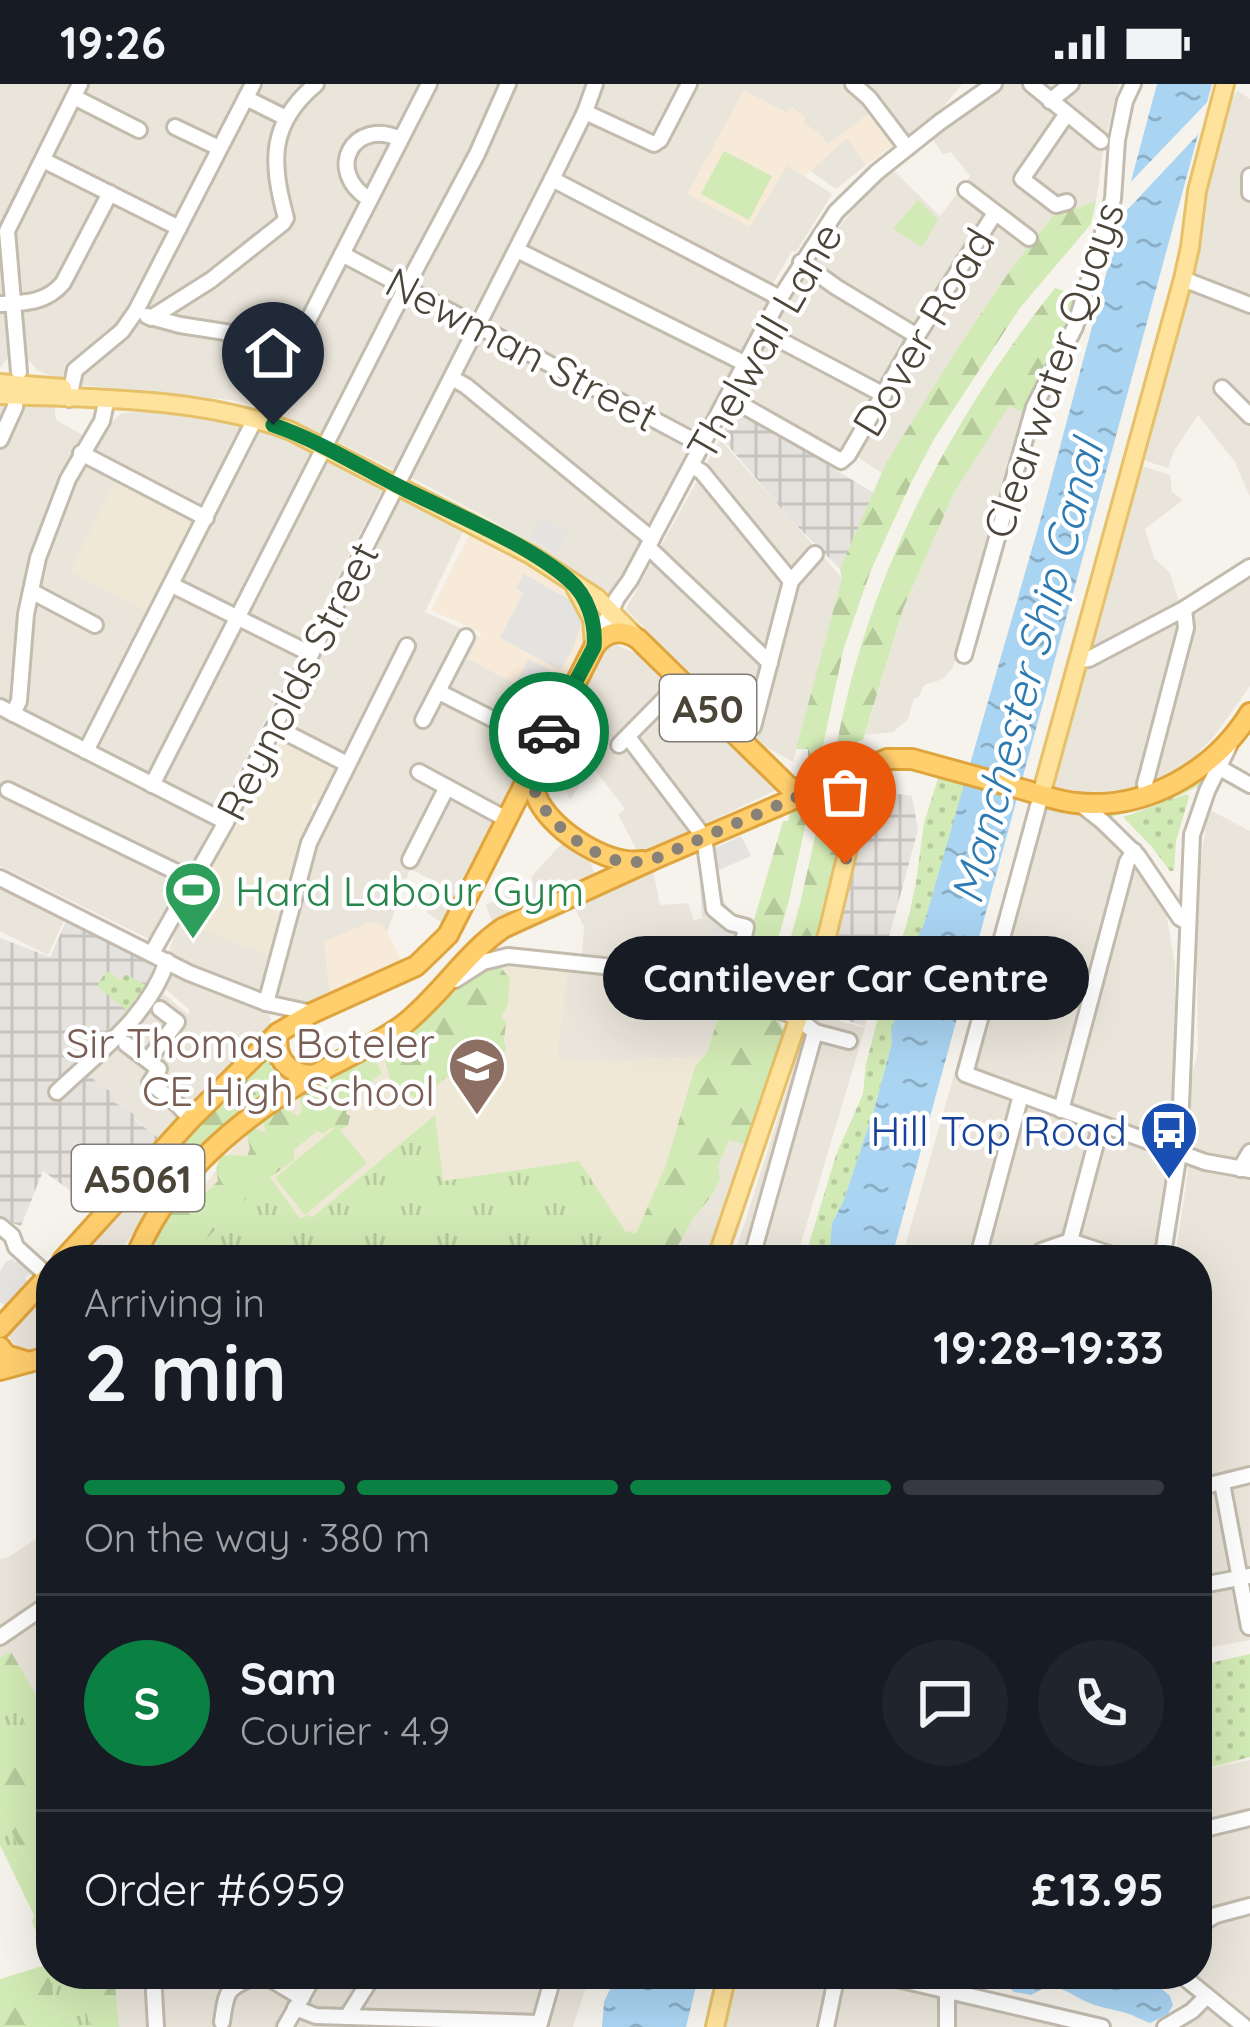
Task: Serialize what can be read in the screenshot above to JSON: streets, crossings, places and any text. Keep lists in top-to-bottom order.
{
  "streets": {
    "highway": ["Thelwall Lane", "A50", "A5061"],
    "street": [
      "Dover Road",
      "Newman Street",
      "Clearwater Quays",
      "Reynolds Street"
    ]
  },
  "crossings": [
    ["Dover Road", "Thelwall Lane"],
    ["Thelwall Lane", "Newman Street"],
    ["Thelwall Lane", "A50"],
    ["Thelwall Lane", "A5061"],
    ["Newman Street", "Reynolds Street"],
    ["Reynolds Street", "A50"]
  ],
  "water": ["Manchester Ship Canal"],
  "places": {
    "other": ["Cantilever Car Centre"],
    "sports": ["Hard Labour Gym"],
    "school or university": ["Sir Thomas Boteler CE High School"],
    "bus stop": ["Hill Top Road"]
  },
  "page": {
    "status": "19:26",
    "bubble": "Cantilever Car Centre",
    "heading": ["2 min", "Arriving in", "19:28–19:33"],
    "panel": [
      "Sam",
      "Courier · 4.9",
      "Order #6959",
      "£13.95"
    ],
    "bar": "On the way · 380 m",
    "round": "S"
  }
}
